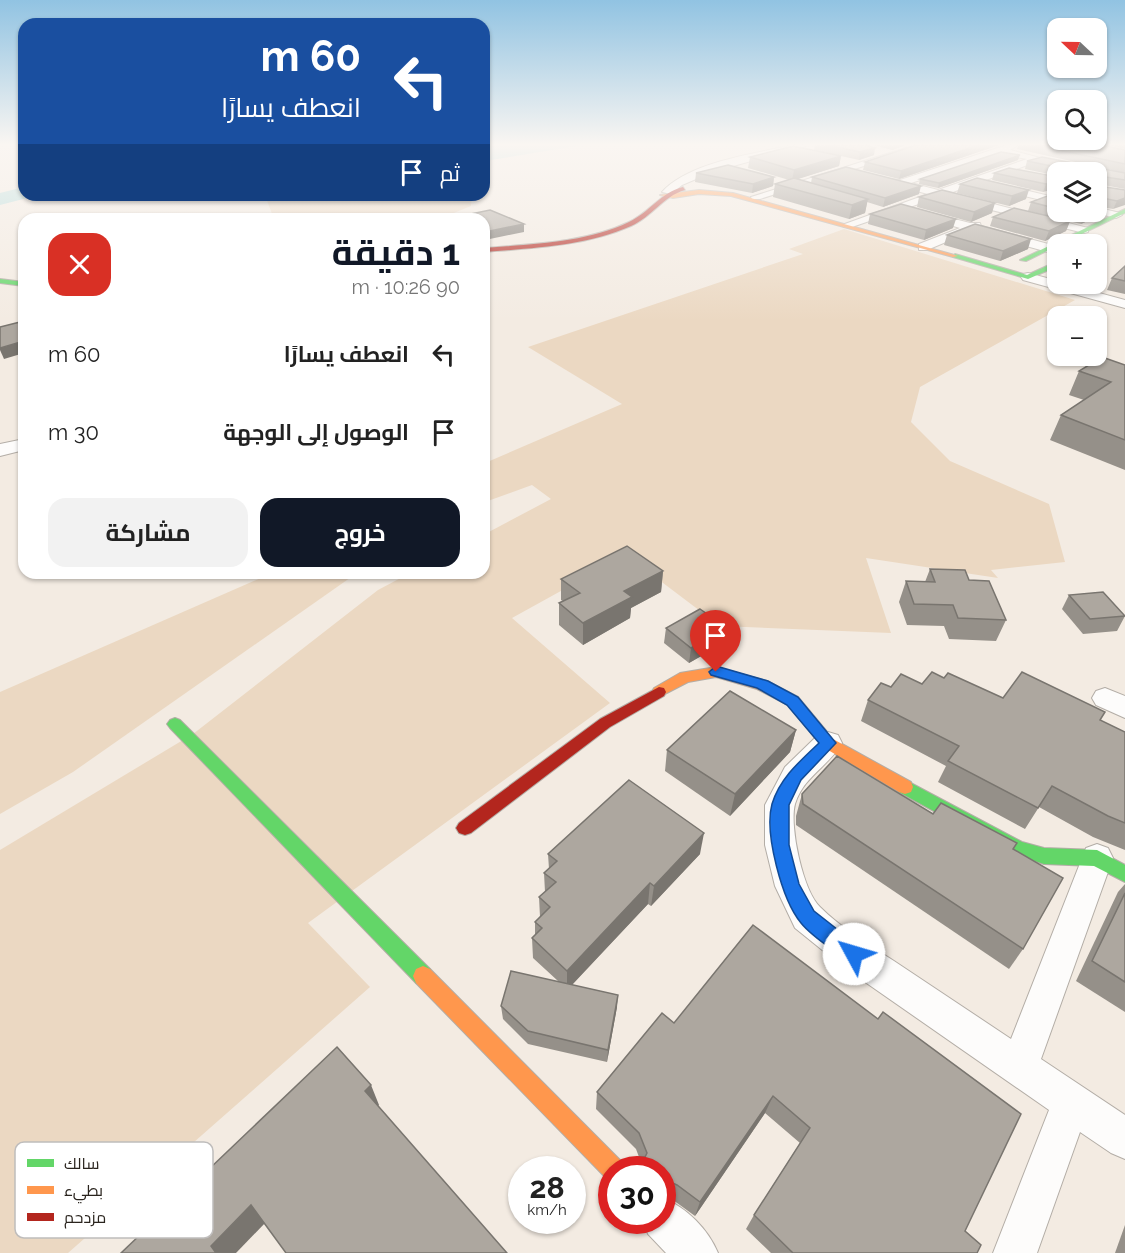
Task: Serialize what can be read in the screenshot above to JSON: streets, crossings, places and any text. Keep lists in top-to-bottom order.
{
  "legend": ["سالك", "بطيء", "مزدحم"],
  "north": "left",
  "page": {
    "map_buttons": ["+", "−"],
    "turn": ["60 m", "انعطف يسارًا"],
    "then": "ثم",
    "heading": ["1 دقيقة", "90 m · 10:26"],
    "list": [
      {
        "name": "انعطف يسارًا",
        "value": "60 m"
      },
      {
        "name": "الوصول إلى الوجهة",
        "value": "30 m"
      }
    ],
    "buttons": ["خروج", "مشاركة"],
    "speed": "28 km/h",
    "limit": "30"
  }
}
